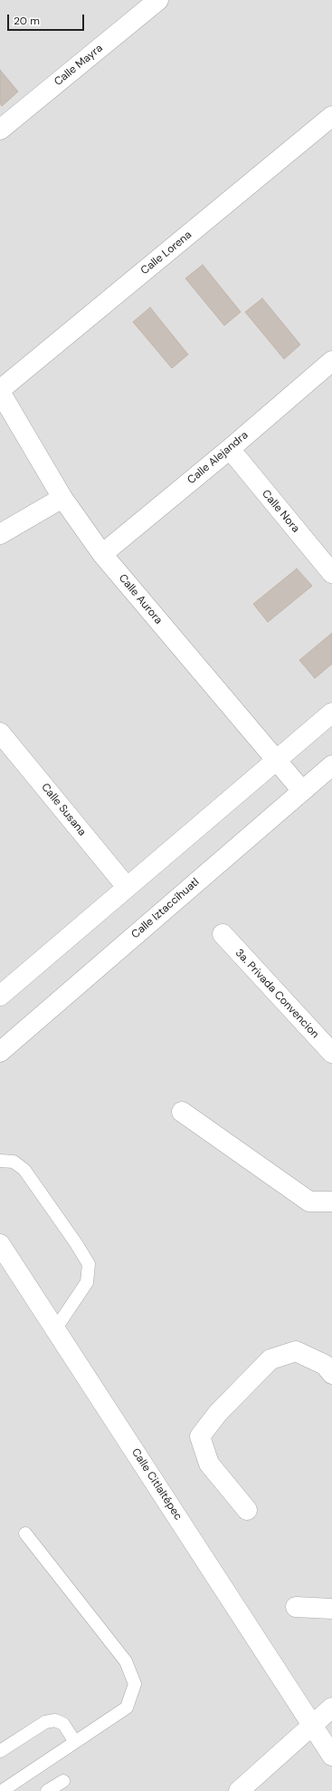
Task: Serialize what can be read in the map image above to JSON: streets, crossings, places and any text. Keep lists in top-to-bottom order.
{
  "streets": {
    "street": [
      "Calle Mayra",
      "Calle Lorena",
      "Calle Alejandra",
      "Calle Nora",
      "Calle Aurora",
      "Calle Susana",
      "Calle Iztaccíhuatl",
      "3a. Privada Convencion",
      "Calle Citlaltépec"
    ]
  },
  "crossings": [
    ["Calle Lorena", "Calle Aurora"],
    ["Calle Alejandra", "Calle Nora"],
    ["Calle Alejandra", "Calle Aurora"],
    ["Calle Aurora", "Calle Iztaccíhuatl"]
  ],
  "scale_bar": "20 m"
}
